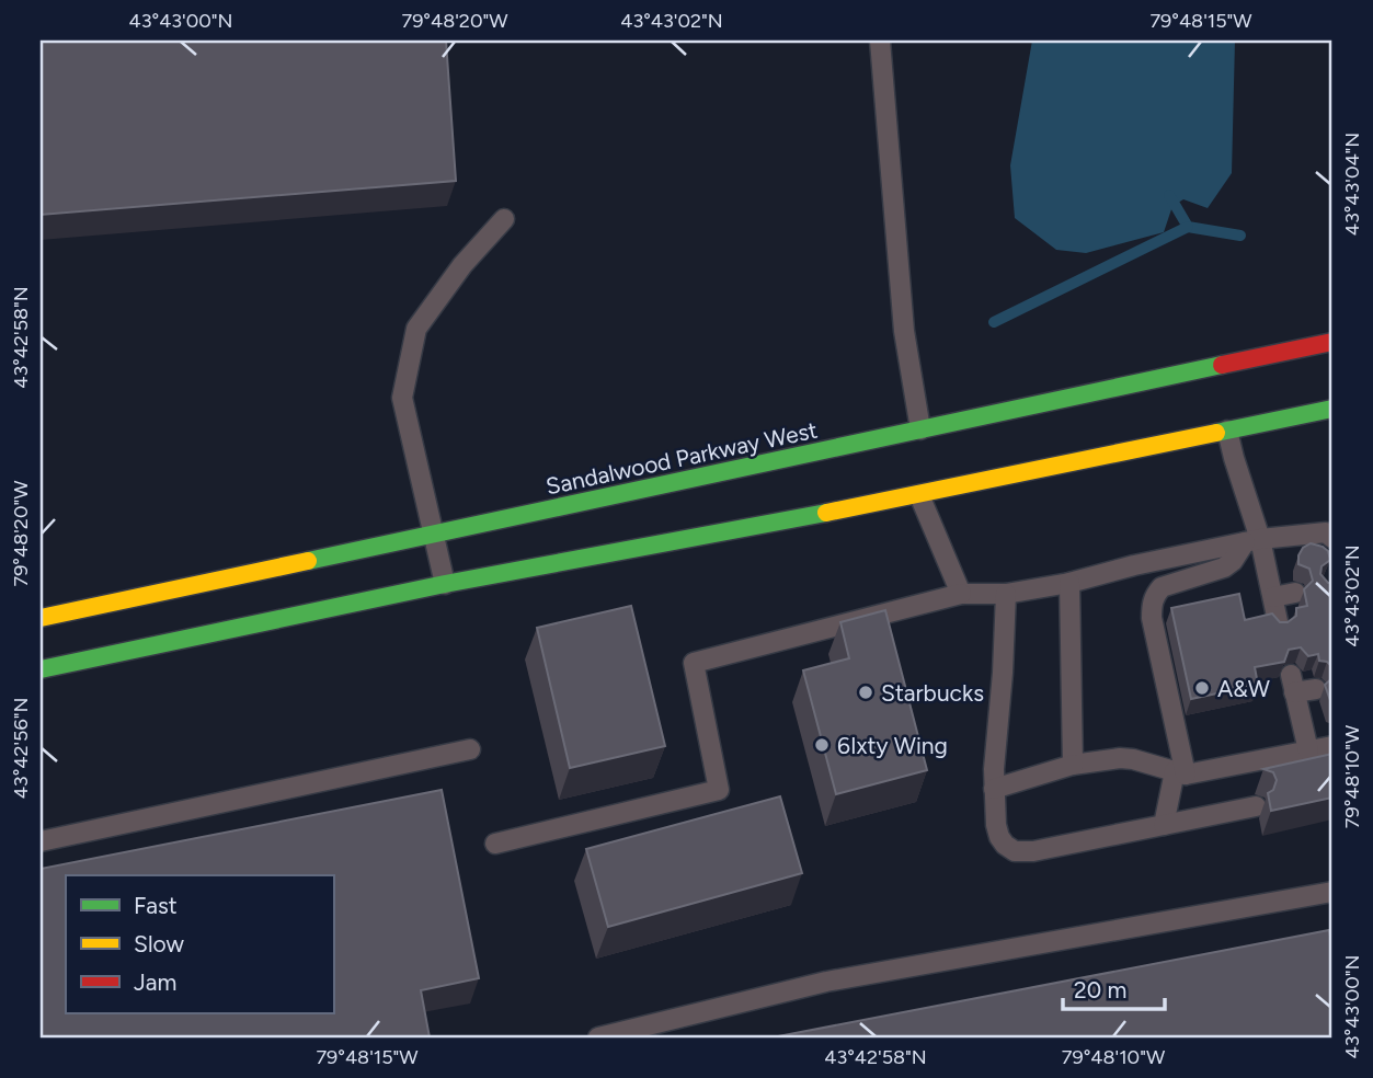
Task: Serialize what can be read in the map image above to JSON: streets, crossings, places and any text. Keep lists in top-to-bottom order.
{
  "streets": {
    "main road": ["Sandalwood Parkway West"]
  },
  "places": ["A&W", "Starbucks", "6Ixty Wing"],
  "legend": ["Fast", "Slow", "Jam"],
  "scale_bar": "20 m",
  "coordinates": [
    "43°43'00\"N",
    "79°48'20\"W",
    "43°43'02\"N",
    "79°48'15\"W",
    "43°43'04\"N",
    "43°42'58\"N",
    "43°42'56\"N",
    "79°48'10\"W"
  ]
}
